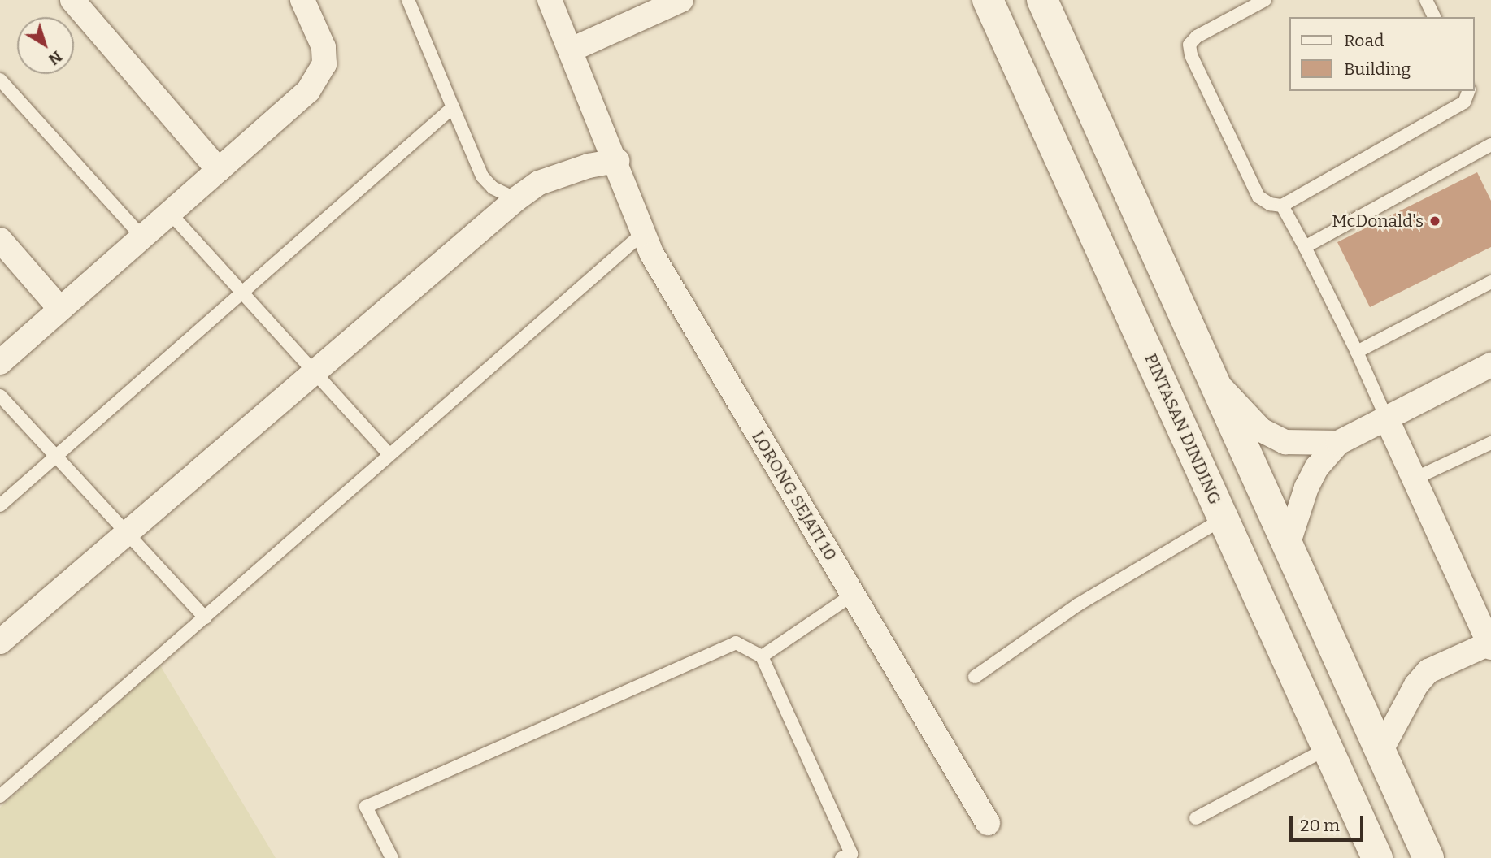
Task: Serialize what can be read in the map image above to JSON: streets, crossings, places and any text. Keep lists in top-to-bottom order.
{
  "streets": {
    "main road": ["PINTASAN DINDING"],
    "street": ["LORONG SEJATI 10"]
  },
  "places": ["McDonald's"],
  "legend": ["Road", "Building"],
  "scale_bar": "20 m",
  "north": "bottom right"
}
